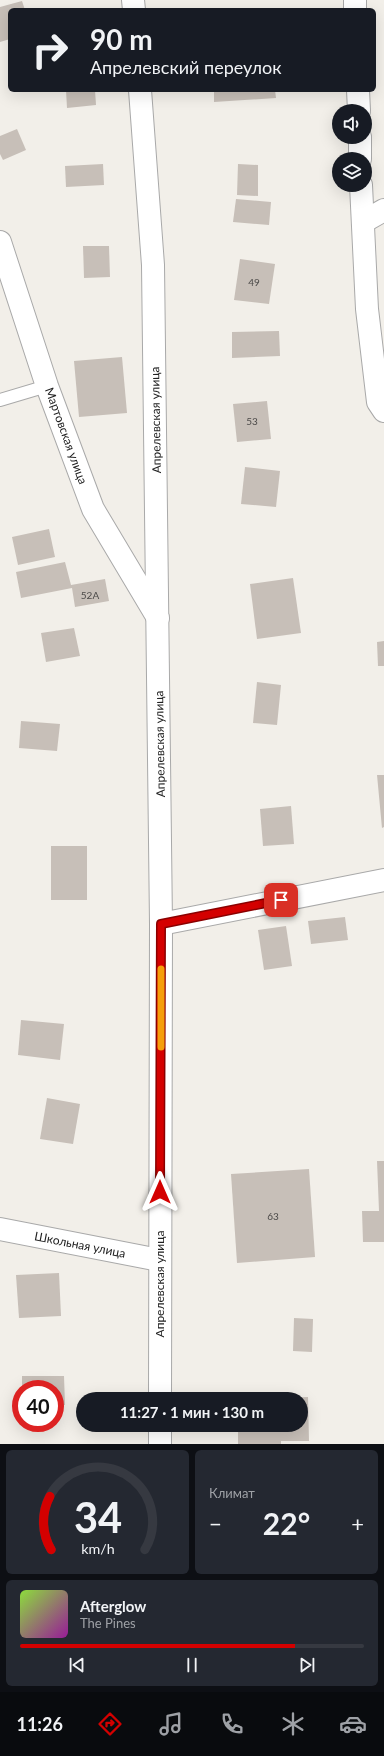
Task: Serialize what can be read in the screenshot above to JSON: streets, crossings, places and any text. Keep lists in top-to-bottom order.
{
  "streets": {
    "street": ["Апрелевская улица", "Мартовская улица", "Школьная улица"]
  },
  "crossings": [
    ["Апрелевская улица", "Мартовская улица"],
    ["Апрелевская улица", "Школьная улица"]
  ],
  "house_numbers": [
    "49",
    "53",
    "52А",
    "63"
  ],
  "page": {
    "turn": ["90 m", "Апрелевский переулок"],
    "limit": "40",
    "trip": "11:27 · 1 мин · 130 m",
    "tile": "Климат",
    "heat": ["−", "22°", "+"],
    "song": ["Afterglow", "The Pines"],
    "tabs": "11:26",
    "gauge": ["34", "km/h"]
  }
}
